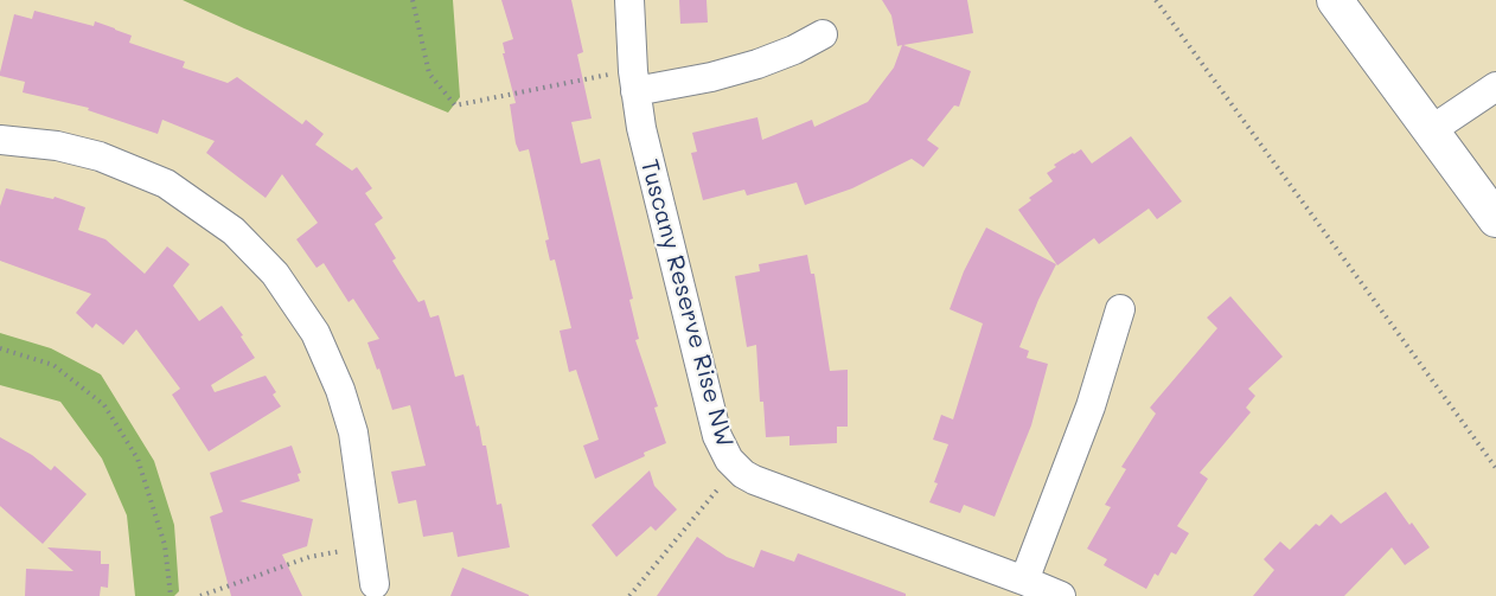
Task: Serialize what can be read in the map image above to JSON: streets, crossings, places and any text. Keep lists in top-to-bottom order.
{
  "streets": {
    "street": ["Tuscany Reserve Rise NW"]
  }
}
